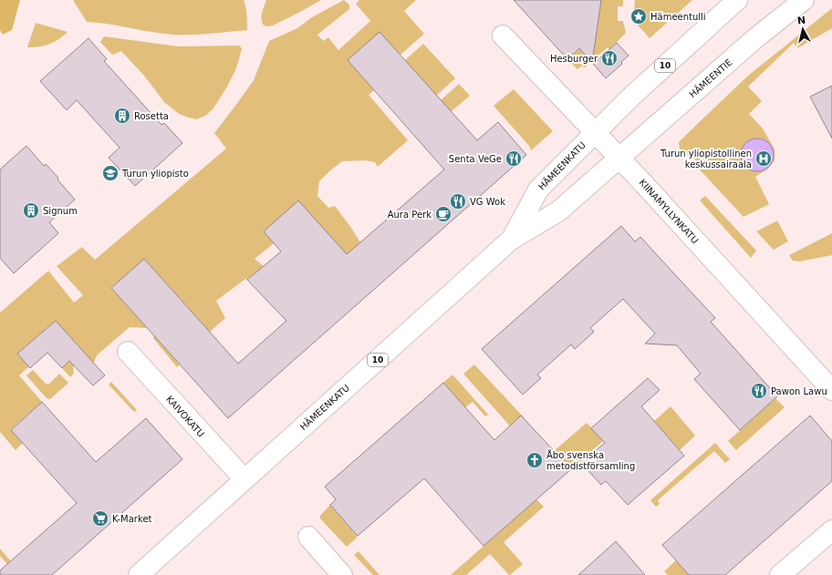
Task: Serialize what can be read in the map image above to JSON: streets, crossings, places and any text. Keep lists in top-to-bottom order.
{
  "streets": {
    "main road": [
      "10",
      "HÄMEENTIE",
      "HÄMEENKATU",
      "KIINAMYLLYNKATU",
      "KAIVOKATU"
    ]
  },
  "crossings": [
    ["10", "HÄMEENKATU"],
    ["10", "KIINAMYLLYNKATU"],
    ["HÄMEENTIE", "HÄMEENKATU"],
    ["HÄMEENTIE", "KIINAMYLLYNKATU"],
    ["HÄMEENKATU", "KIINAMYLLYNKATU"],
    ["HÄMEENKATU", "KAIVOKATU"]
  ],
  "places": {
    "place": ["Hämeentulli"],
    "restaurant": [
      "Hesburger",
      "Senta VeGe",
      "VG Wok",
      "Pawon Lawu"
    ],
    "building": ["Rosetta", "Signum"],
    "hospital": ["Turun yliopistollinen keskussairaala"],
    "school or university": ["Turun yliopisto"],
    "cafe": ["Aura Perk"],
    "church": ["Åbo svenska metodistförsamling"],
    "supermarket": ["K-Market"]
  },
  "north": "top"
}
